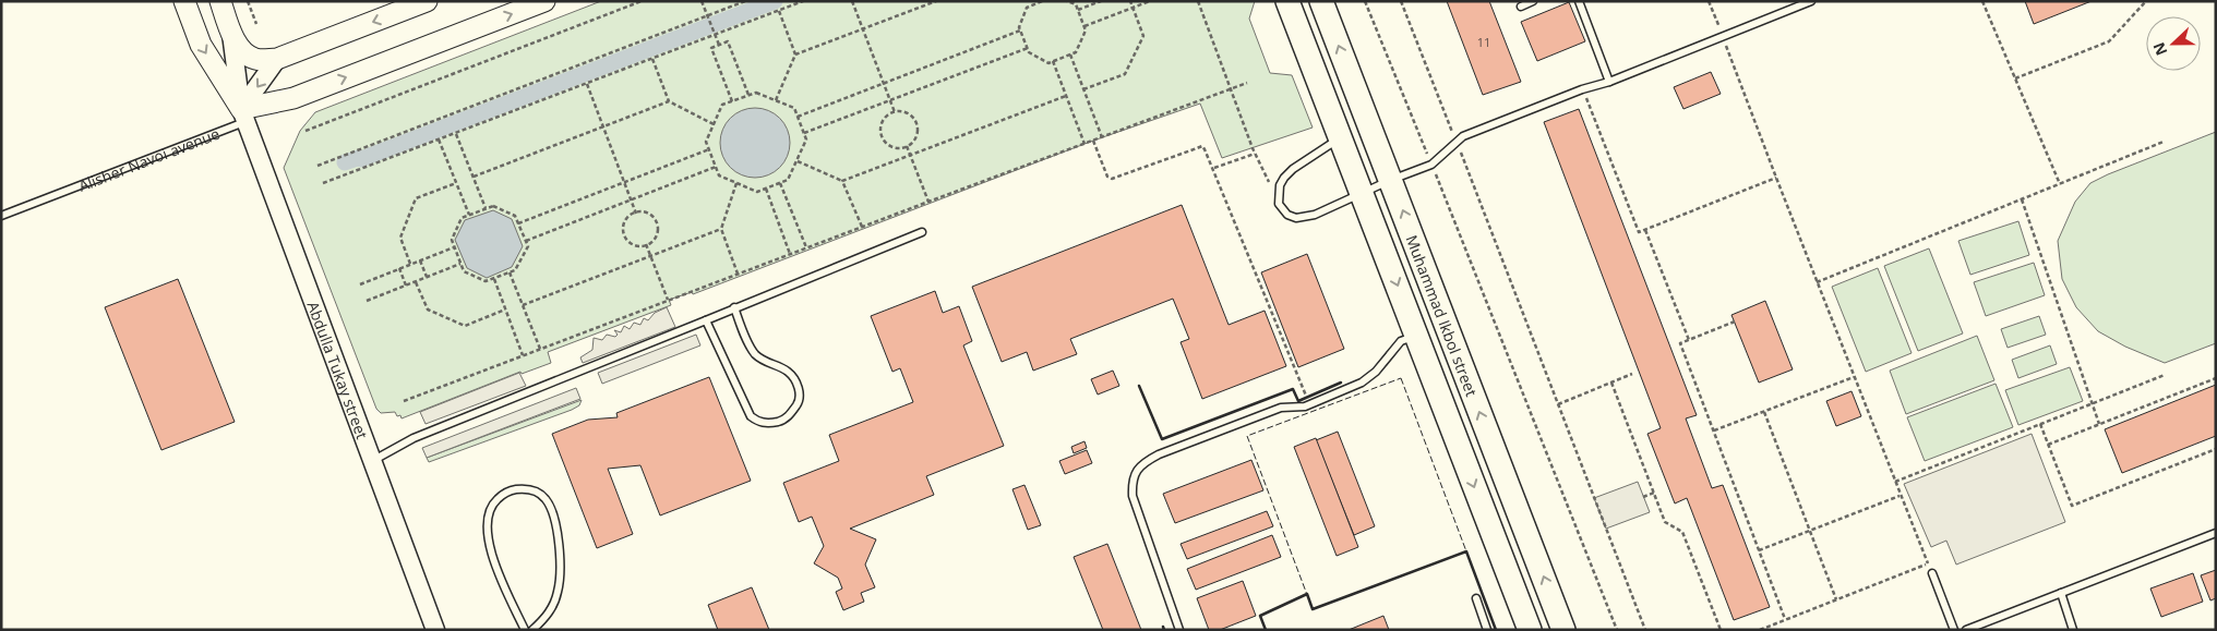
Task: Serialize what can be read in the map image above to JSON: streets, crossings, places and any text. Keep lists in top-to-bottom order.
{
  "streets": {
    "main road": ["Alisher Navoi avenue", "Muhammad Ikbol street"],
    "street": ["Abdulla Tukay street"]
  },
  "crossings": [
    ["Alisher Navoi avenue", "Abdulla Tukay street"]
  ],
  "house_numbers": ["11"],
  "north": "left"
}
